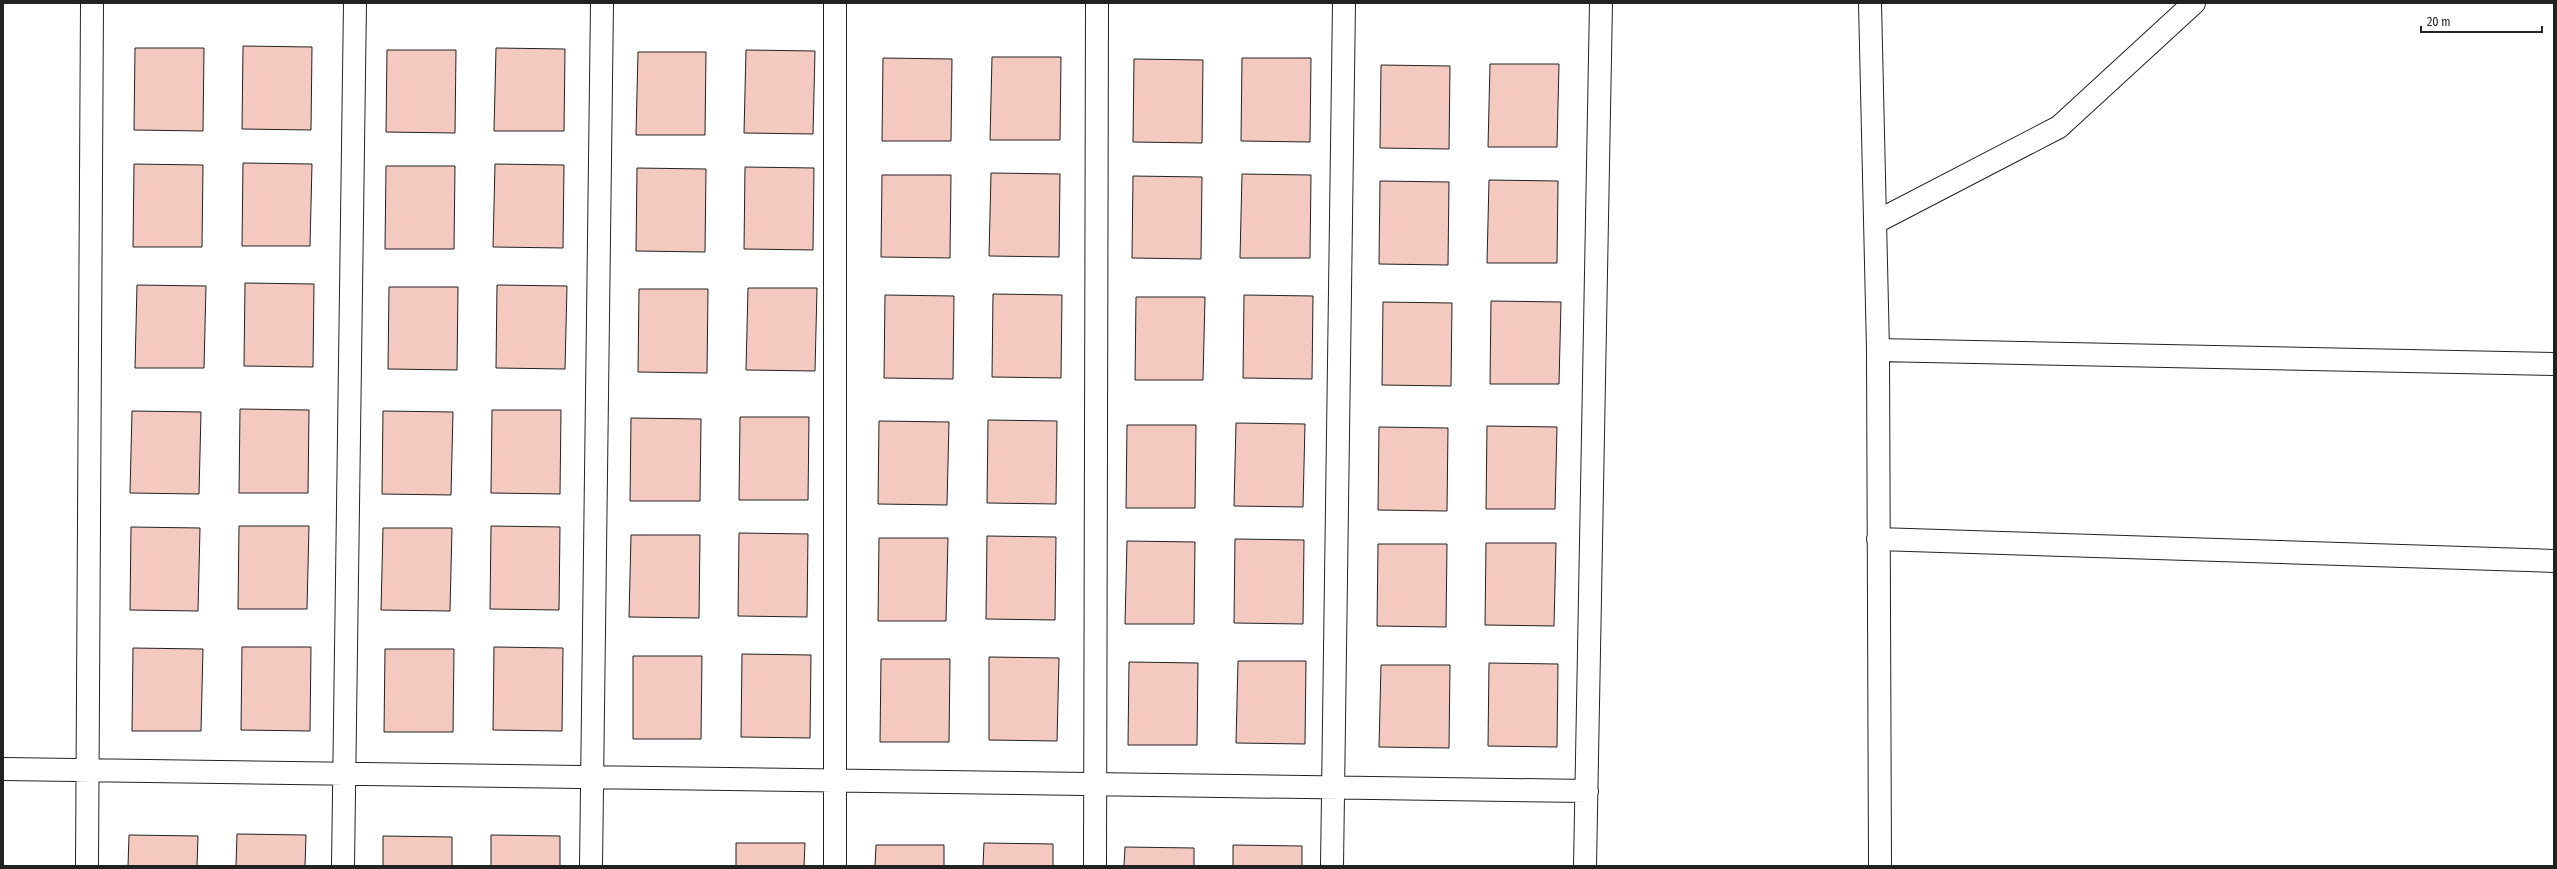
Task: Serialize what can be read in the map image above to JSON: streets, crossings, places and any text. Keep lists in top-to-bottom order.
{
  "scale_bar": "20 m"
}
